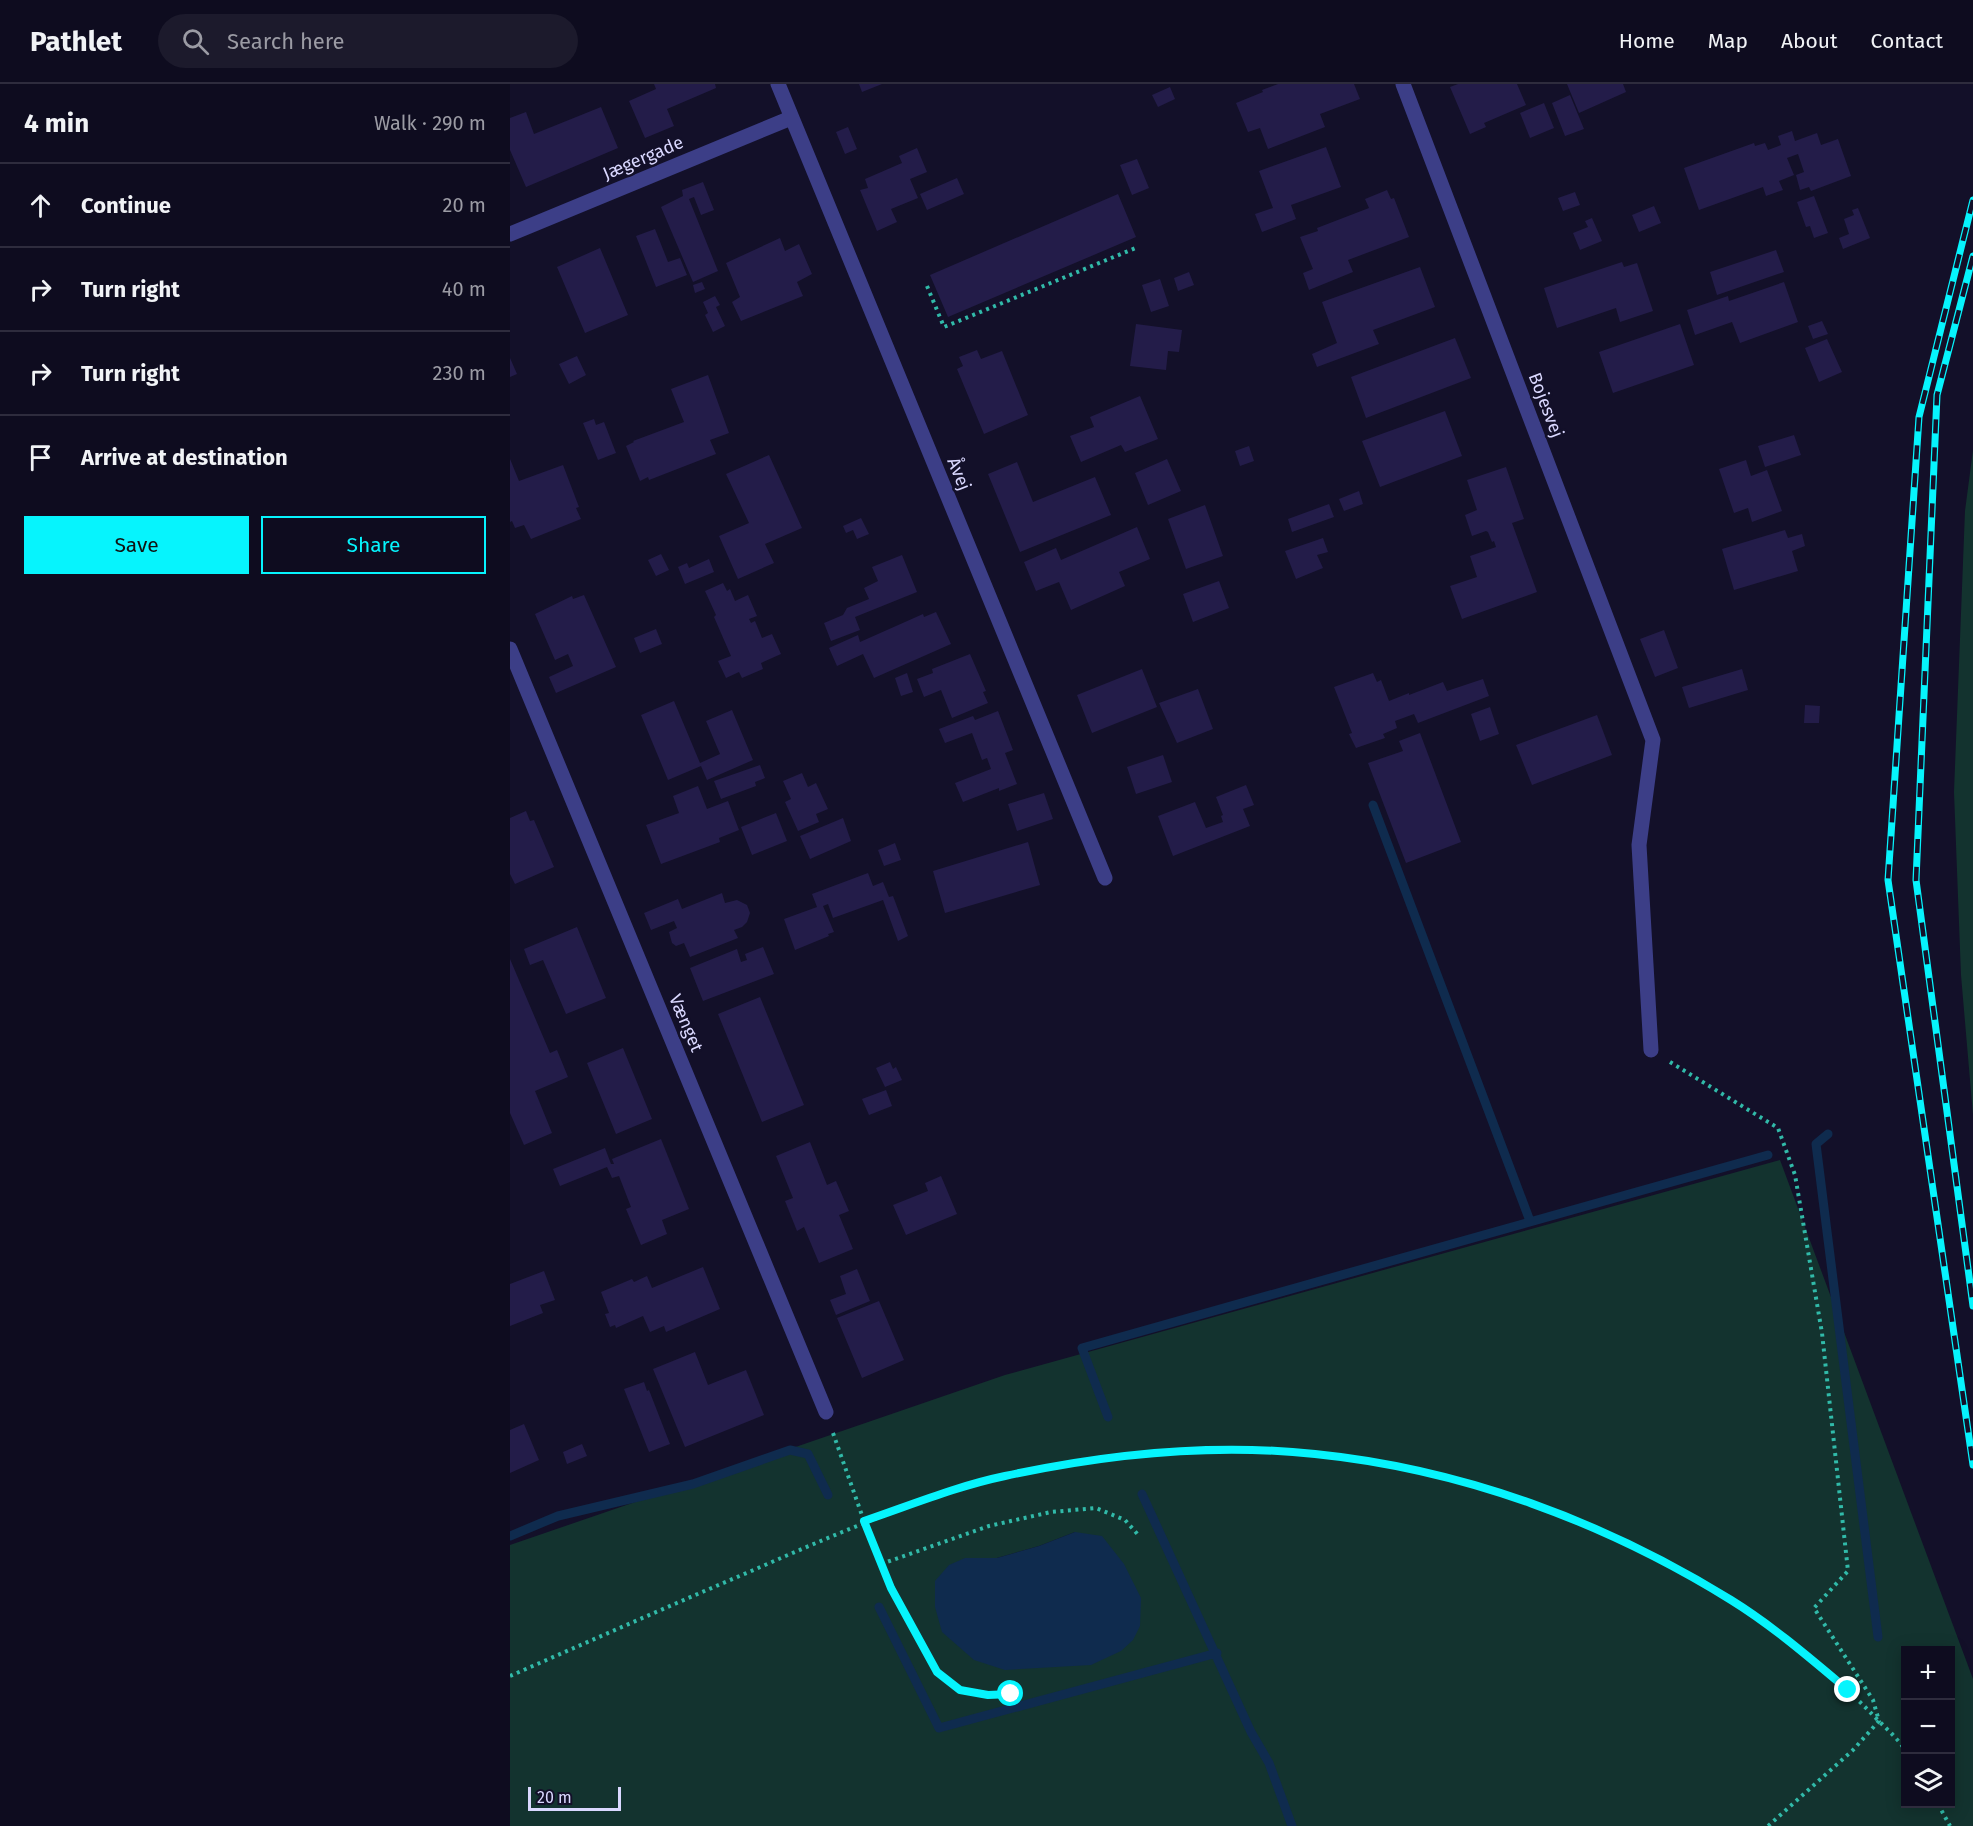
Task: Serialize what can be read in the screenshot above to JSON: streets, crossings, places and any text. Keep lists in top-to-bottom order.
{
  "streets": {
    "street": [
      "Jægergade",
      "Bojesvej",
      "Åvej",
      "Vænget"
    ]
  },
  "crossings": [
    ["Jægergade", "Åvej"]
  ],
  "scale_bar": "20 m",
  "page": {
    "header": "Pathlet",
    "search": "Search here",
    "nav": [
      "Home",
      "Map",
      "About",
      "Contact"
    ],
    "heading": ["4 min", "Walk · 290 m"],
    "list": [
      ["Continue", "20 m"],
      ["Turn right", "40 m"],
      ["Turn right", "230 m"],
      "Arrive at destination"
    ],
    "buttons": ["Save", "Share"],
    "map_buttons": ["+", "−"],
    "scale": "20 m"
  }
}
